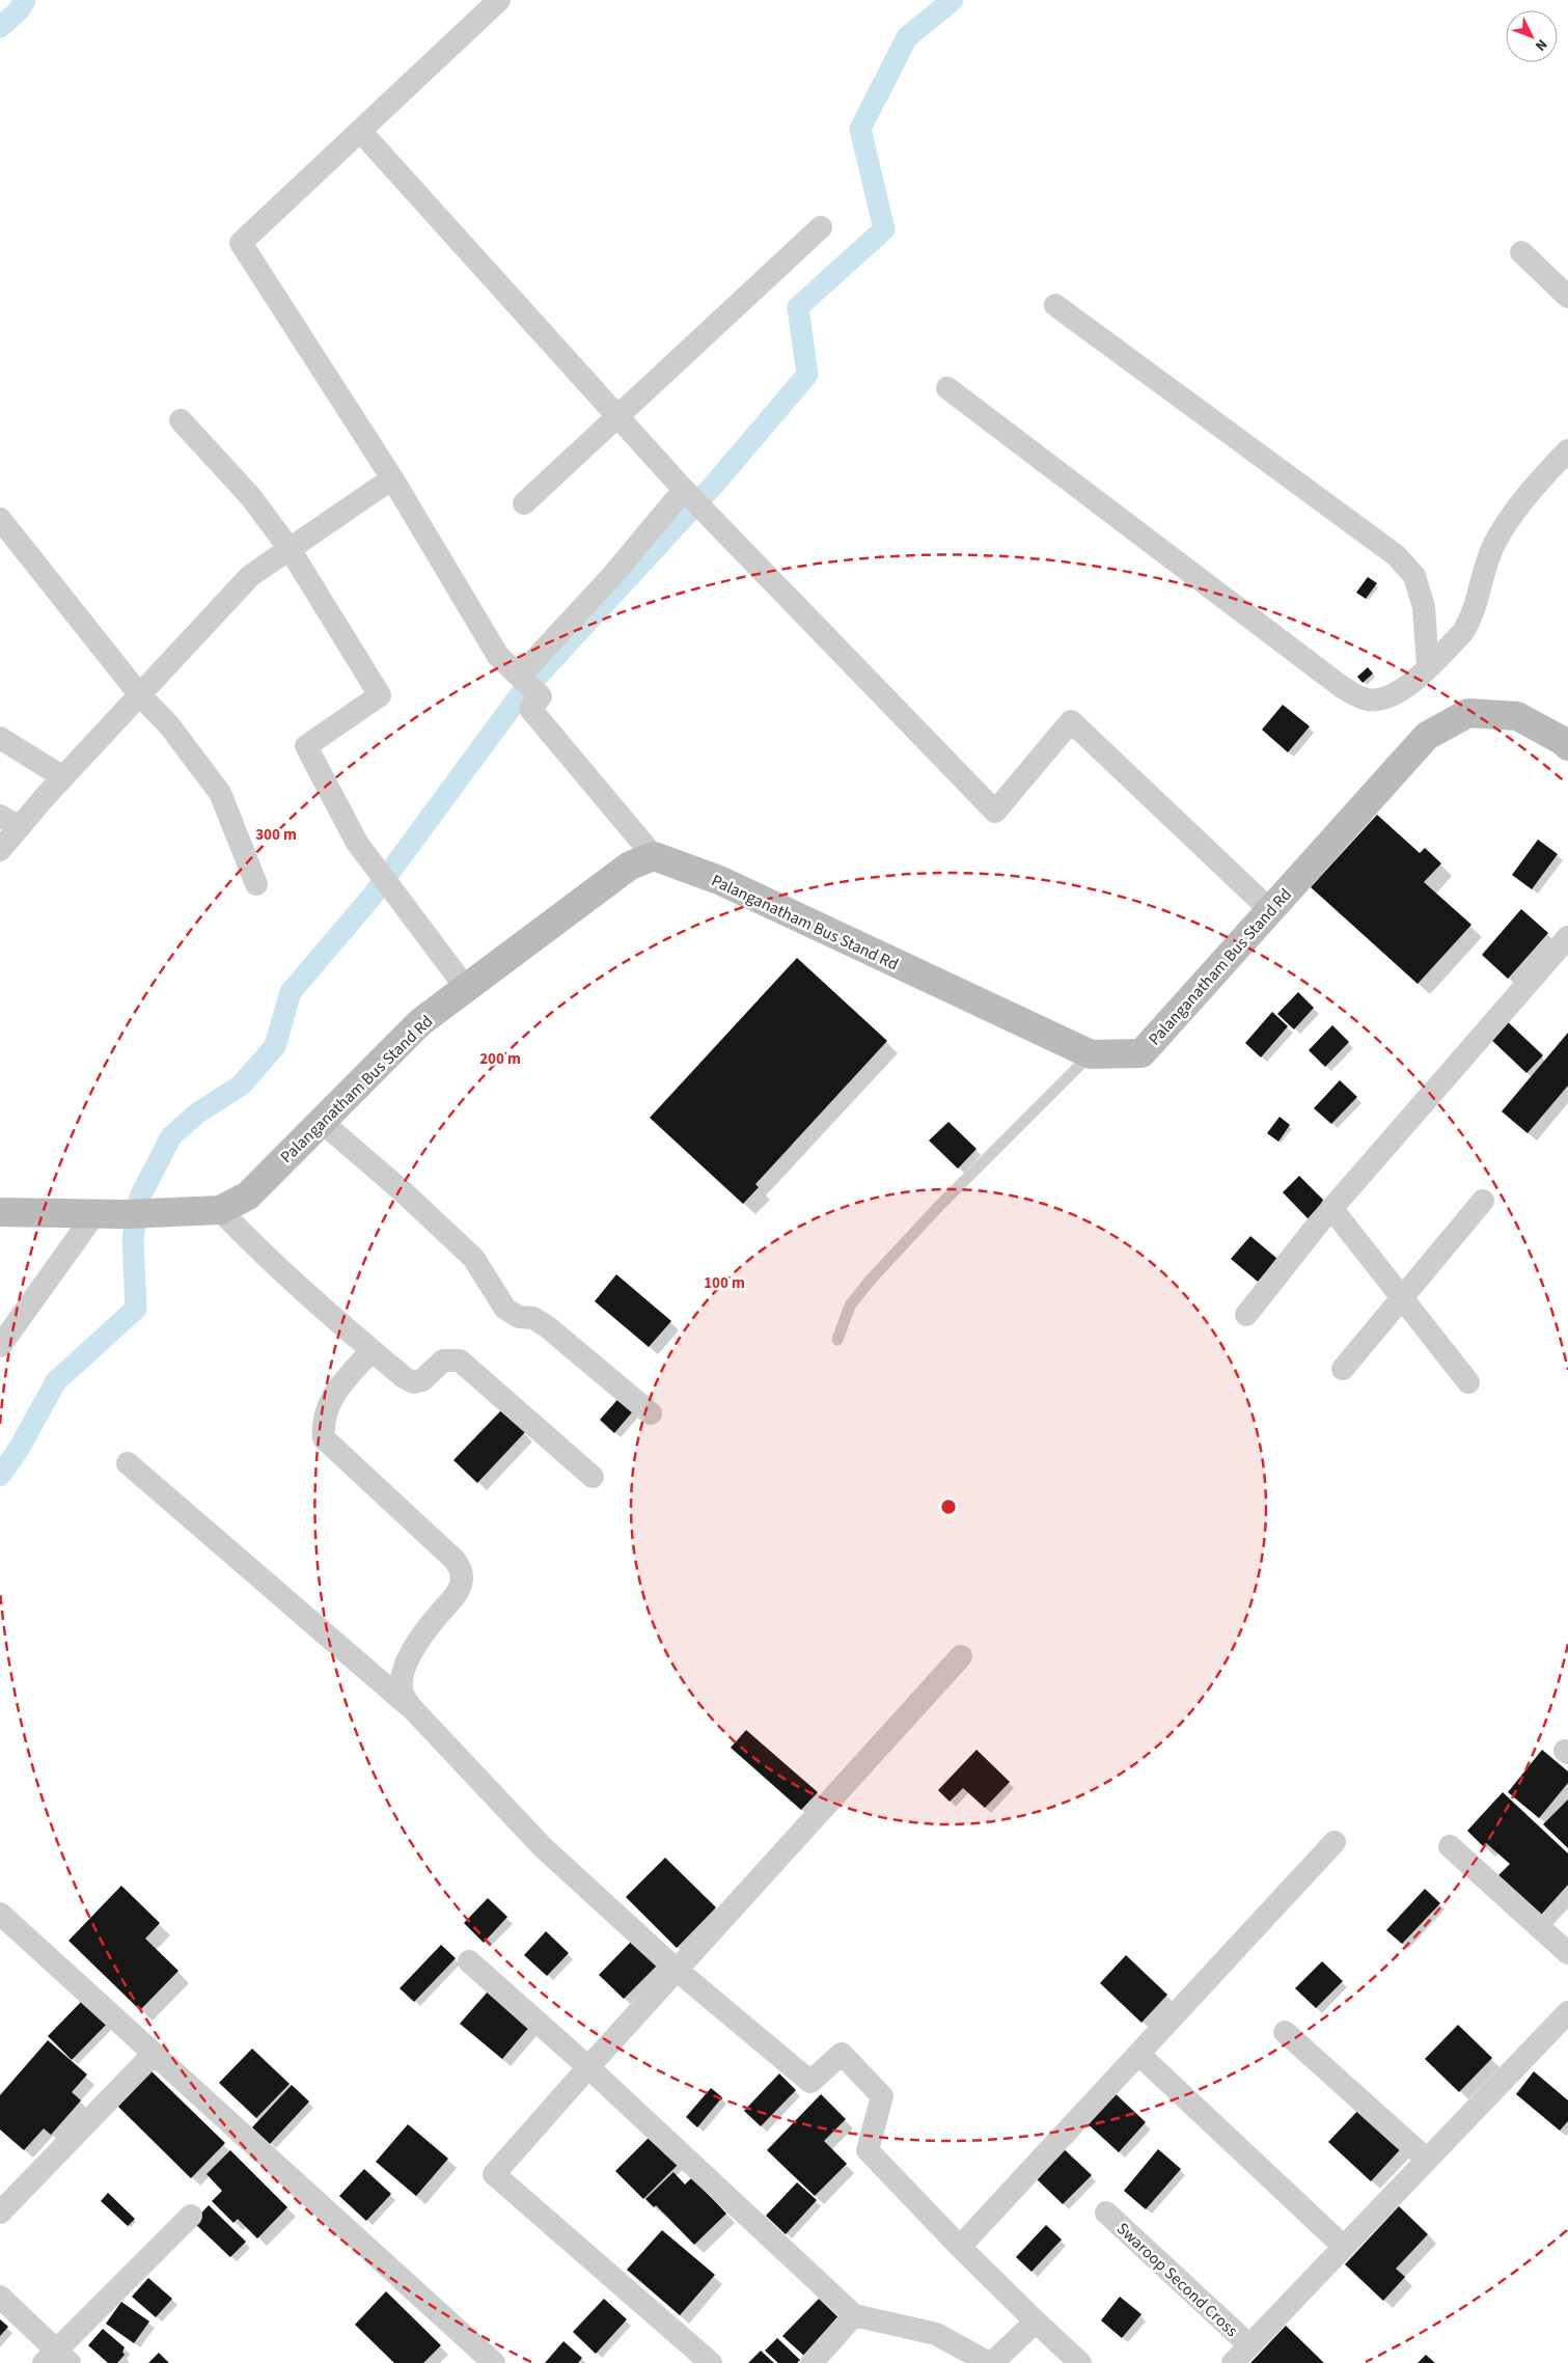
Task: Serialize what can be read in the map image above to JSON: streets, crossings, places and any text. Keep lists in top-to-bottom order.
{
  "streets": {
    "street": ["Palanganatham Bus Stand Rd", "Swaroop Second Cross"]
  },
  "north": "bottom right",
  "rings": ["300 m", "200 m", "100 m"]
}
